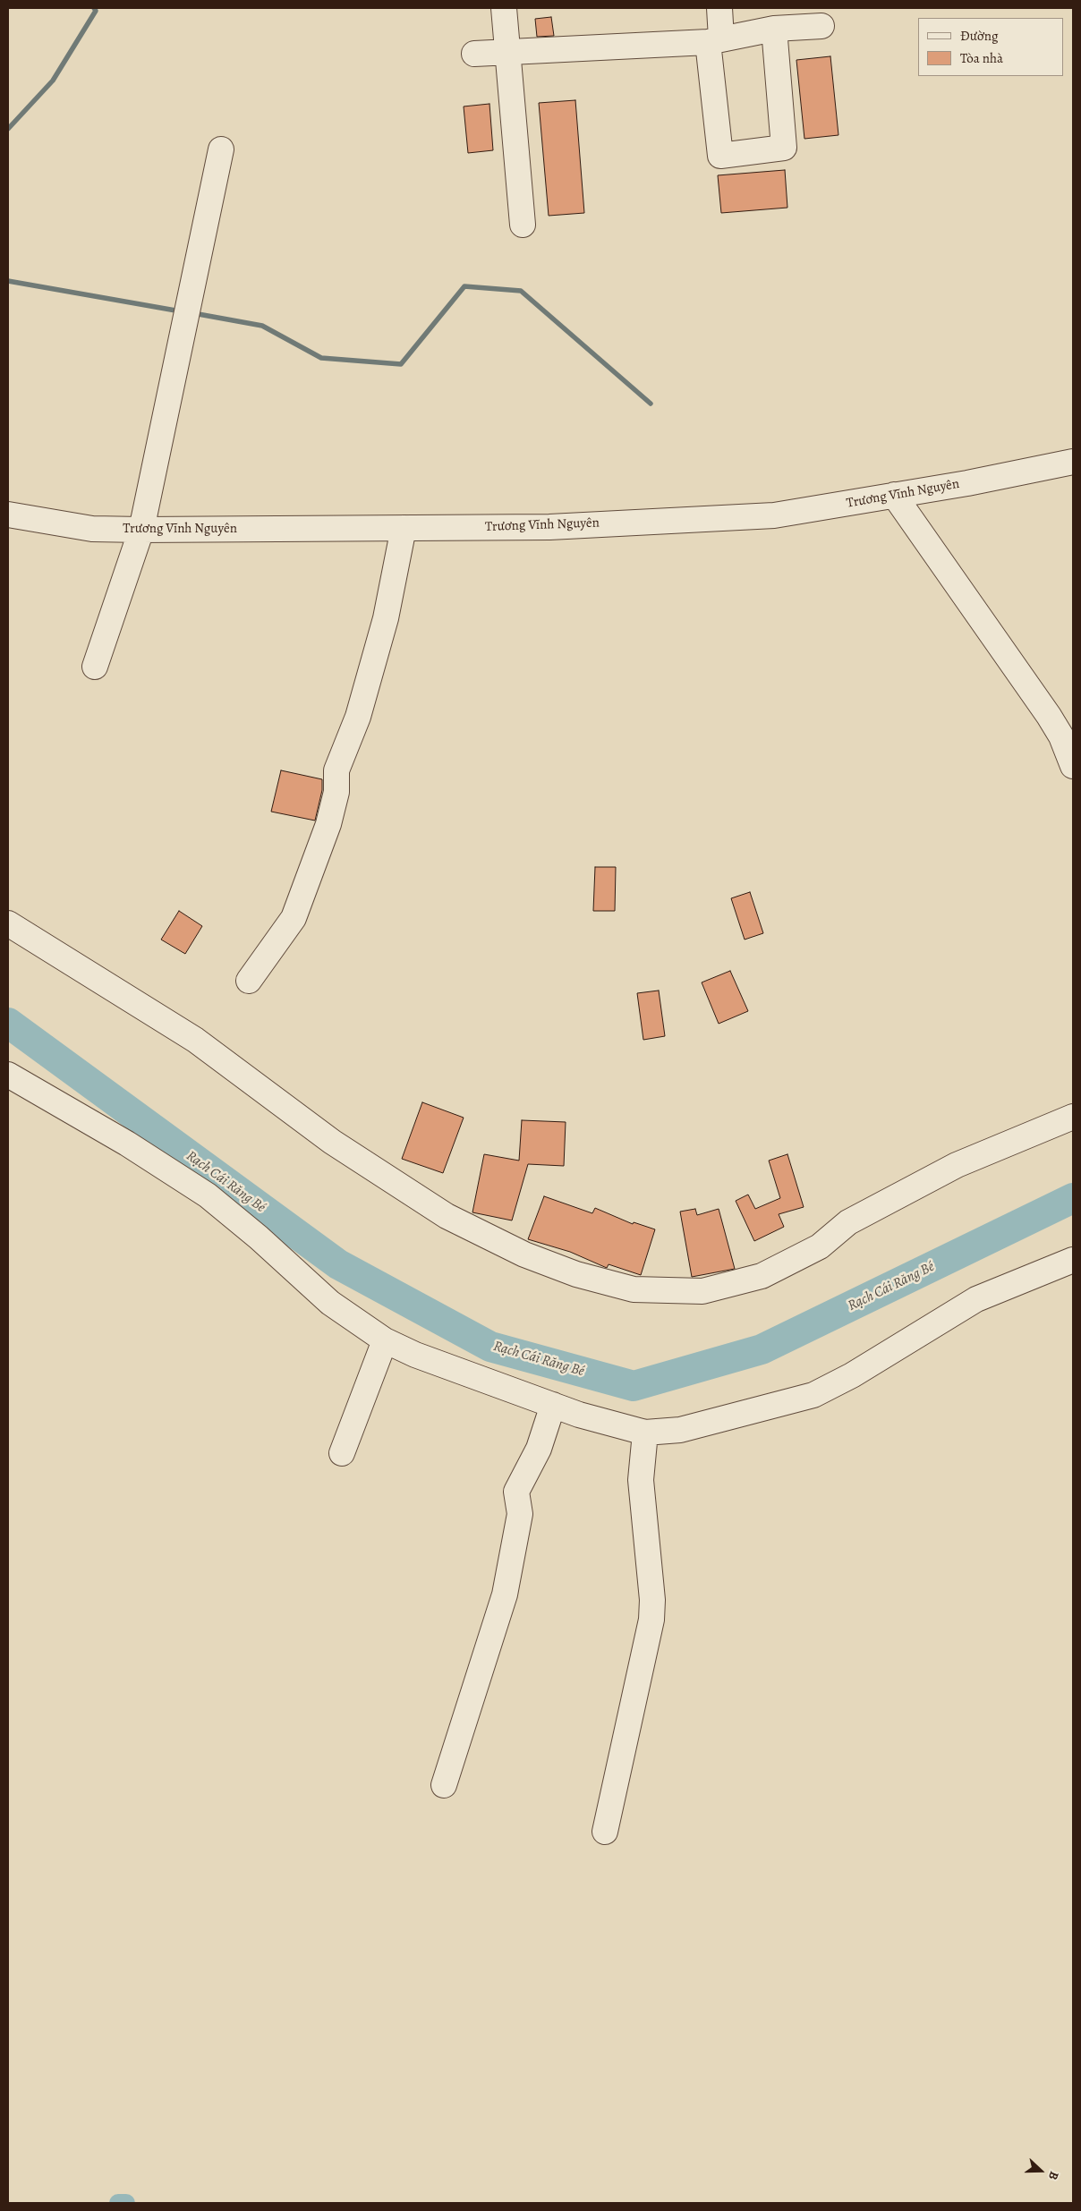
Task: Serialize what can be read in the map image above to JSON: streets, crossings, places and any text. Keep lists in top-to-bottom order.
{
  "streets": {
    "street": ["Trương Vĩnh Nguyên"]
  },
  "water": ["Rạch Cái Răng Bé"],
  "legend": ["Đường", "Tòa nhà"],
  "north": "right"
}
